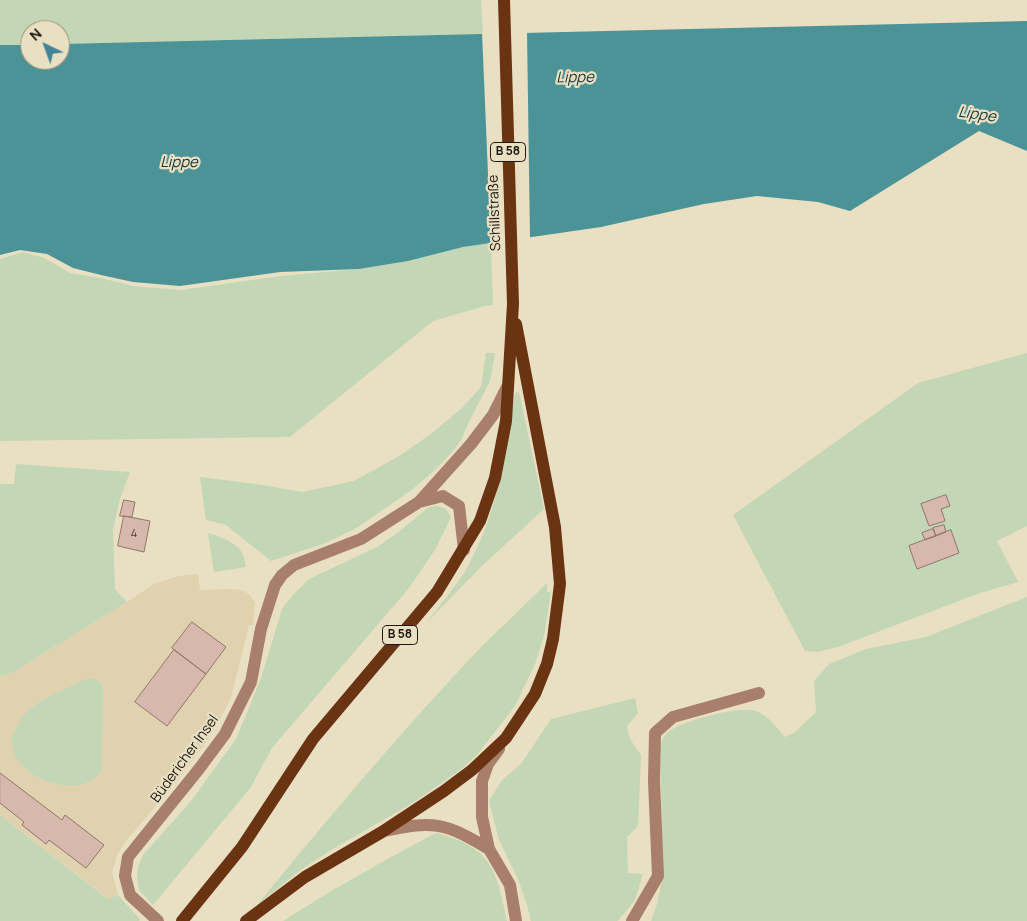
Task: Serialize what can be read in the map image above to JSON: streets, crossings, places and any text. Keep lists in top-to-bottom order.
{
  "streets": {
    "main road": ["B 58", "Schillstraße"],
    "lane": ["Büdericher Insel"]
  },
  "crossings": [
    ["B 58", "Schillstraße"]
  ],
  "water": ["Lippe"],
  "house_numbers": ["4"],
  "north": "top left"
}
